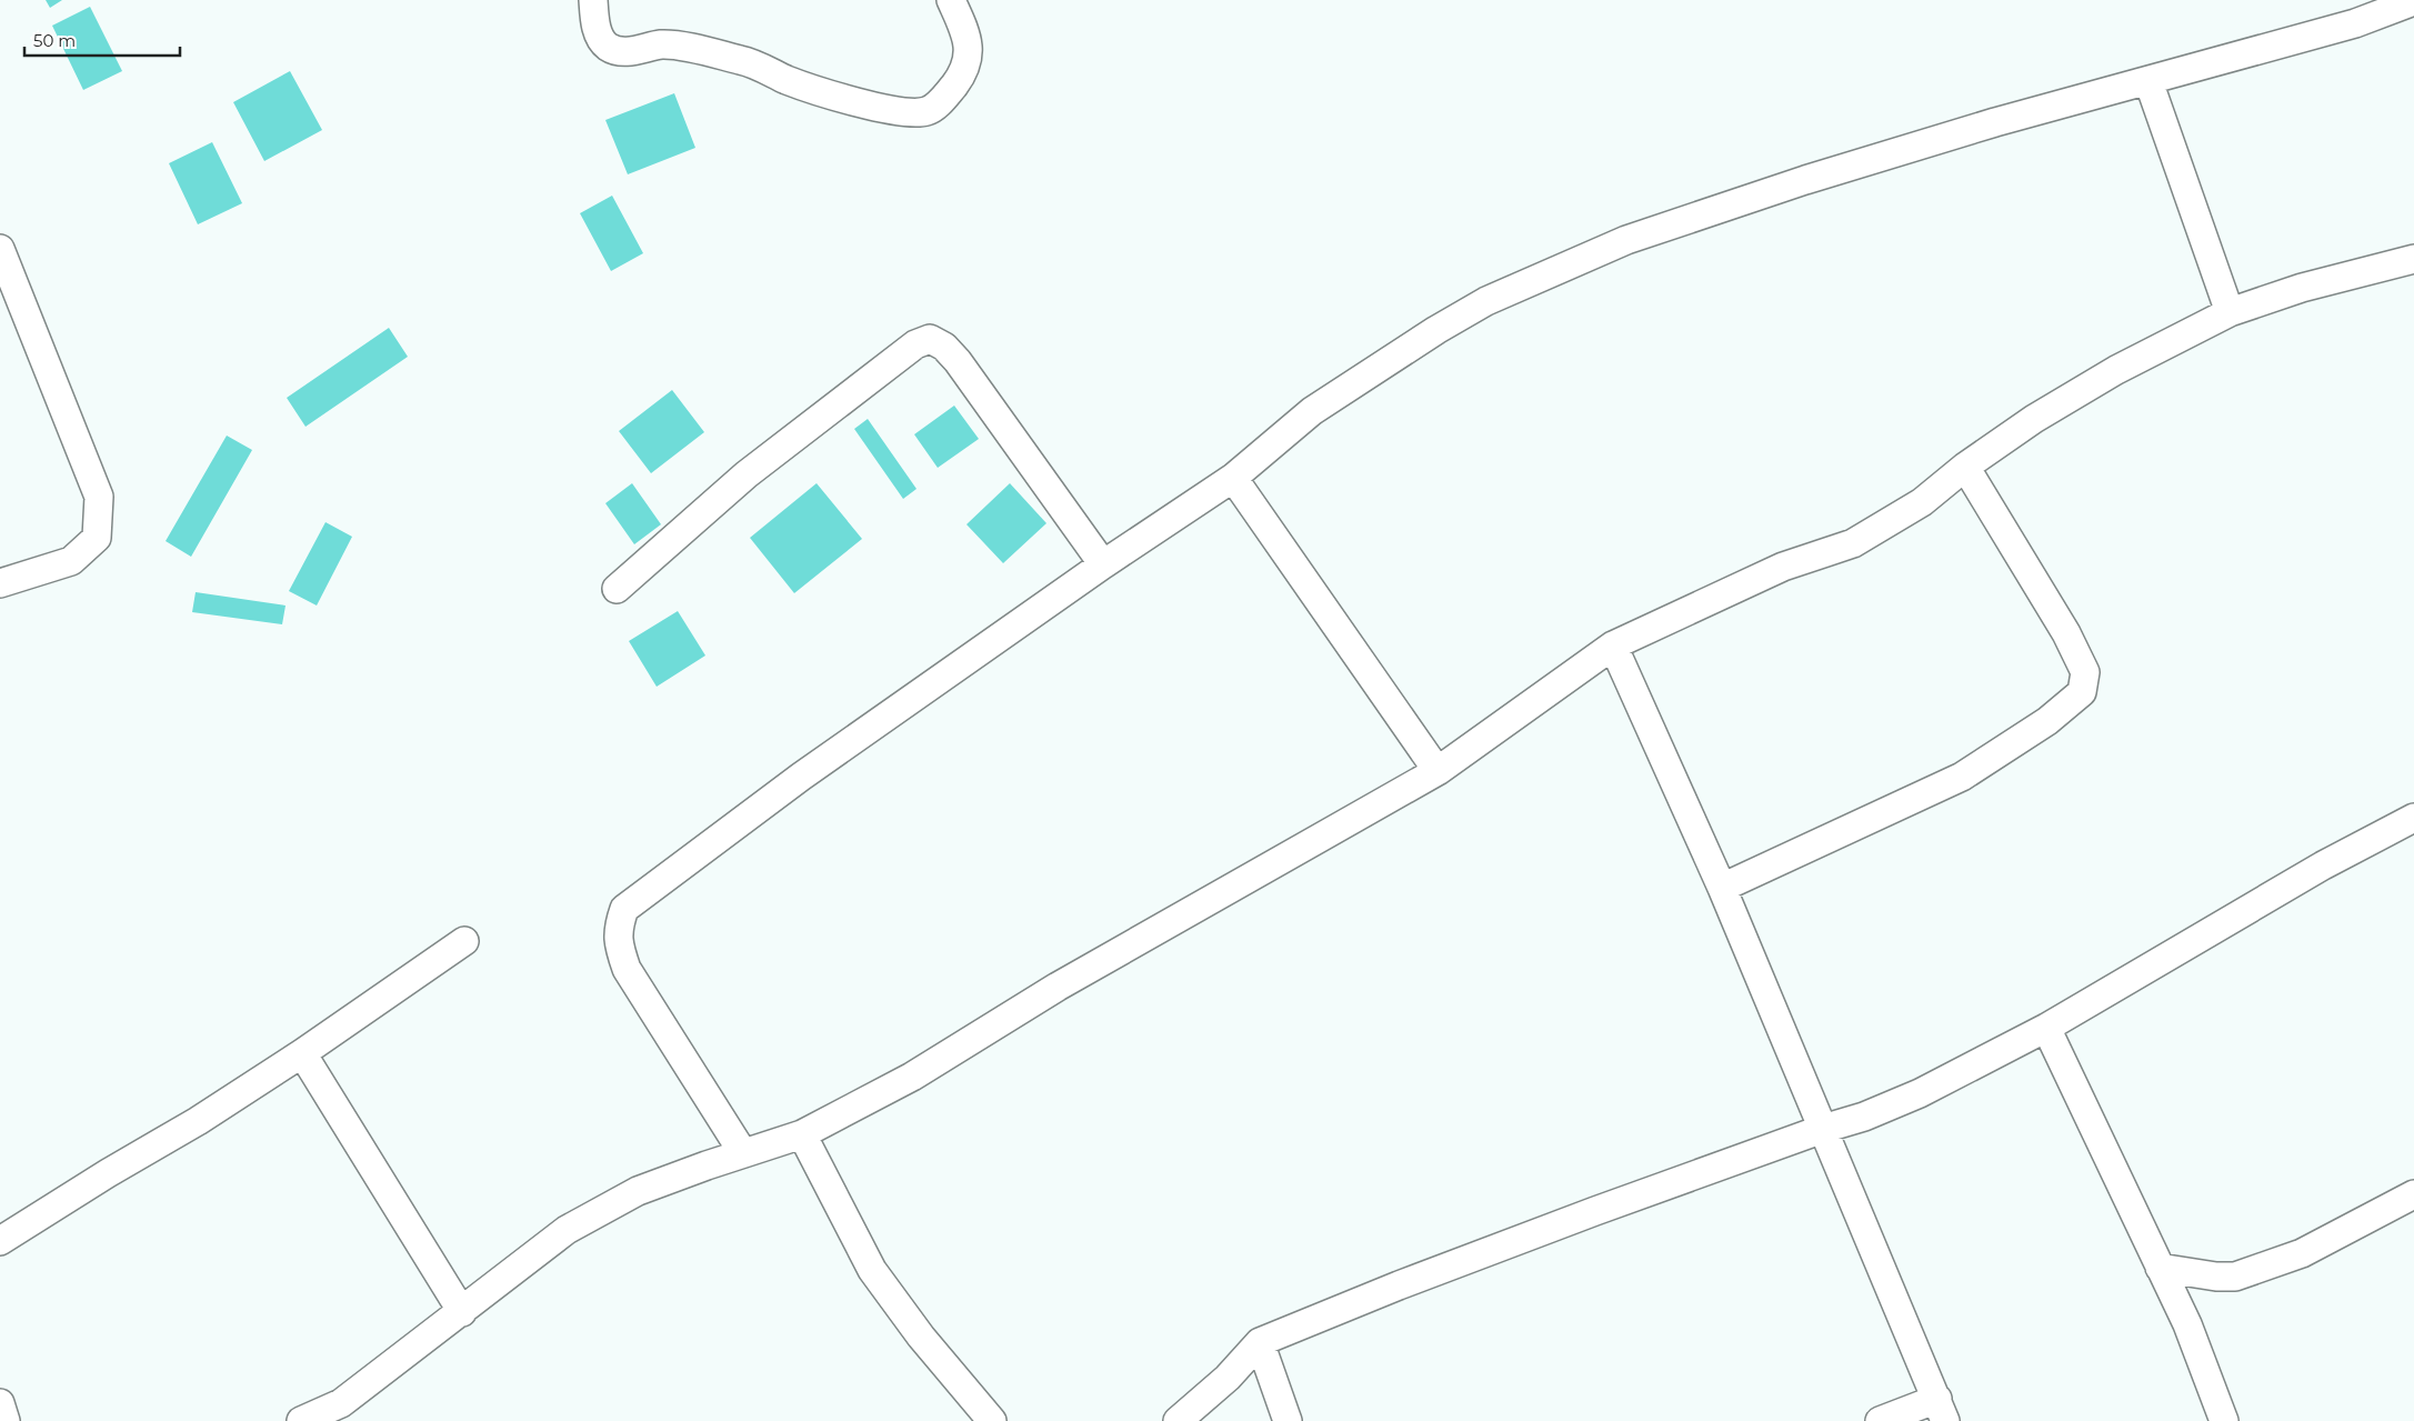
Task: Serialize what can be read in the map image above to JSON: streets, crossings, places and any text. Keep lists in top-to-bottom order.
{
  "scale_bar": "50 m"
}
